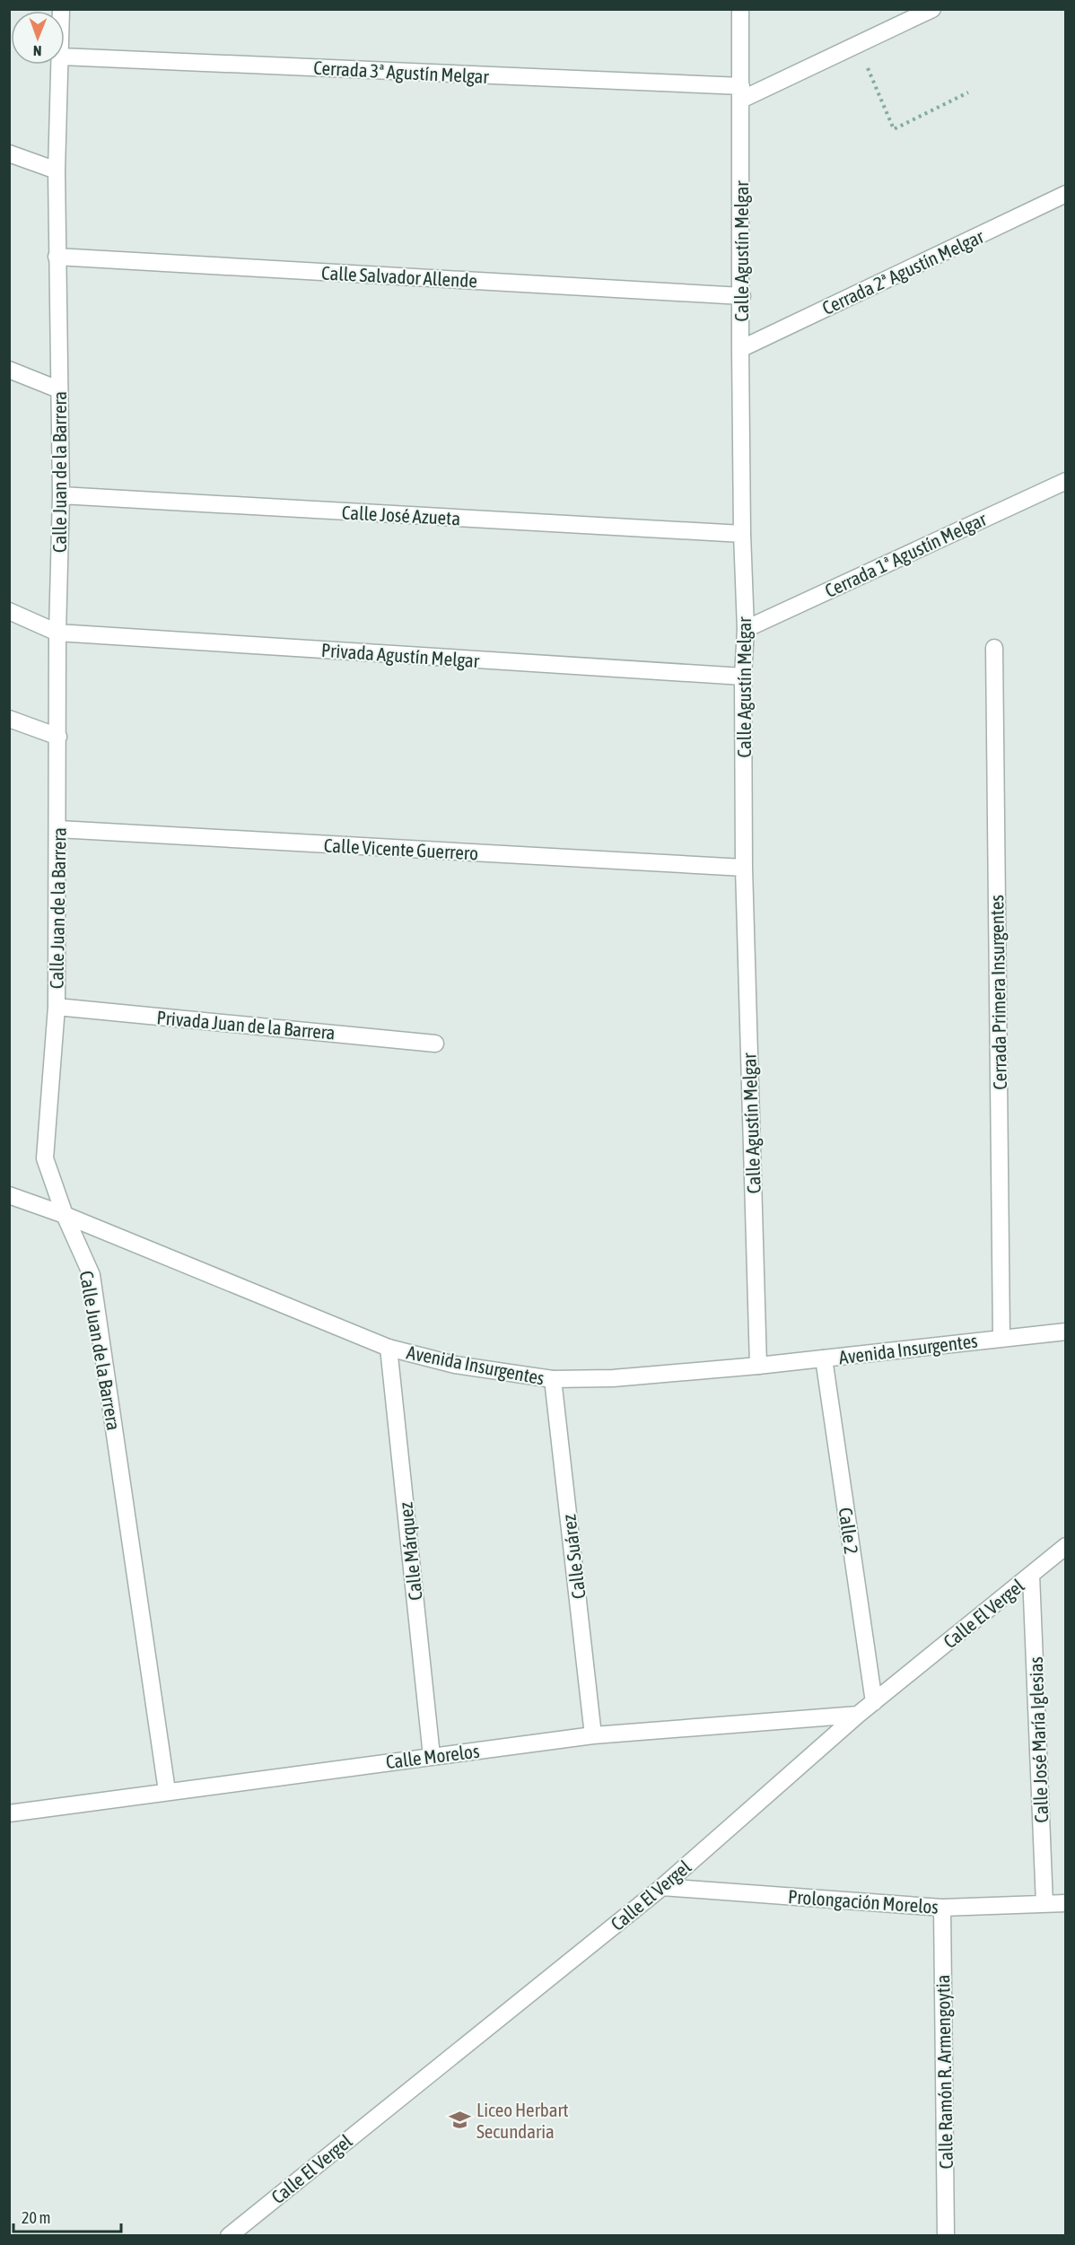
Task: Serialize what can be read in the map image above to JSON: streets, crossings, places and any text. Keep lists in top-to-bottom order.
{
  "streets": {
    "street": [
      "Cerrada 3ª Agustín Melgar",
      "Calle Agustín Melgar",
      "Cerrada 2ª Agustín Melgar",
      "Calle Salvador Allende",
      "Calle Juan de la Barrera",
      "Calle José Azueta",
      "Cerrada 1ª Agustín Melgar",
      "Privada Agustín Melgar",
      "Calle Vicente Guerrero",
      "Cerrada Primera Insurgentes",
      "Privada Juan de la Barrera",
      "Avenida Insurgentes",
      "Calle 2",
      "Calle Márquez",
      "Calle Suárez",
      "Calle El Vergel",
      "Calle José María Iglesias",
      "Calle Morelos",
      "Prolongación Morelos",
      "Calle Ramón R. Armengoytia"
    ]
  },
  "crossings": [
    ["Cerrada 3ª Agustín Melgar", "Calle Agustín Melgar"],
    ["Calle Agustín Melgar", "Cerrada 2ª Agustín Melgar"],
    ["Calle Agustín Melgar", "Calle Salvador Allende"],
    ["Calle Agustín Melgar", "Calle José Azueta"],
    ["Calle Agustín Melgar", "Cerrada 1ª Agustín Melgar"],
    ["Calle Agustín Melgar", "Privada Agustín Melgar"],
    ["Calle Agustín Melgar", "Calle Vicente Guerrero"],
    ["Calle Agustín Melgar", "Avenida Insurgentes"],
    ["Calle Salvador Allende", "Calle Juan de la Barrera"],
    ["Calle Juan de la Barrera", "Calle José Azueta"],
    ["Calle Juan de la Barrera", "Privada Agustín Melgar"],
    ["Calle Juan de la Barrera", "Calle Vicente Guerrero"],
    ["Calle Juan de la Barrera", "Privada Juan de la Barrera"],
    ["Calle Juan de la Barrera", "Avenida Insurgentes"],
    ["Calle Juan de la Barrera", "Calle Morelos"],
    ["Cerrada Primera Insurgentes", "Avenida Insurgentes"],
    ["Avenida Insurgentes", "Calle 2"],
    ["Avenida Insurgentes", "Calle Márquez"],
    ["Avenida Insurgentes", "Calle Suárez"],
    ["Calle 2", "Calle El Vergel"],
    ["Calle Márquez", "Calle Morelos"],
    ["Calle Suárez", "Calle Morelos"],
    ["Calle El Vergel", "Calle José María Iglesias"],
    ["Calle El Vergel", "Calle Morelos"],
    ["Calle El Vergel", "Prolongación Morelos"],
    ["Calle José María Iglesias", "Prolongación Morelos"],
    ["Prolongación Morelos", "Calle Ramón R. Armengoytia"]
  ],
  "places": {
    "school or university": ["Liceo Herbart Secundaria"]
  },
  "scale_bar": "20 m",
  "north": "bottom"
}
